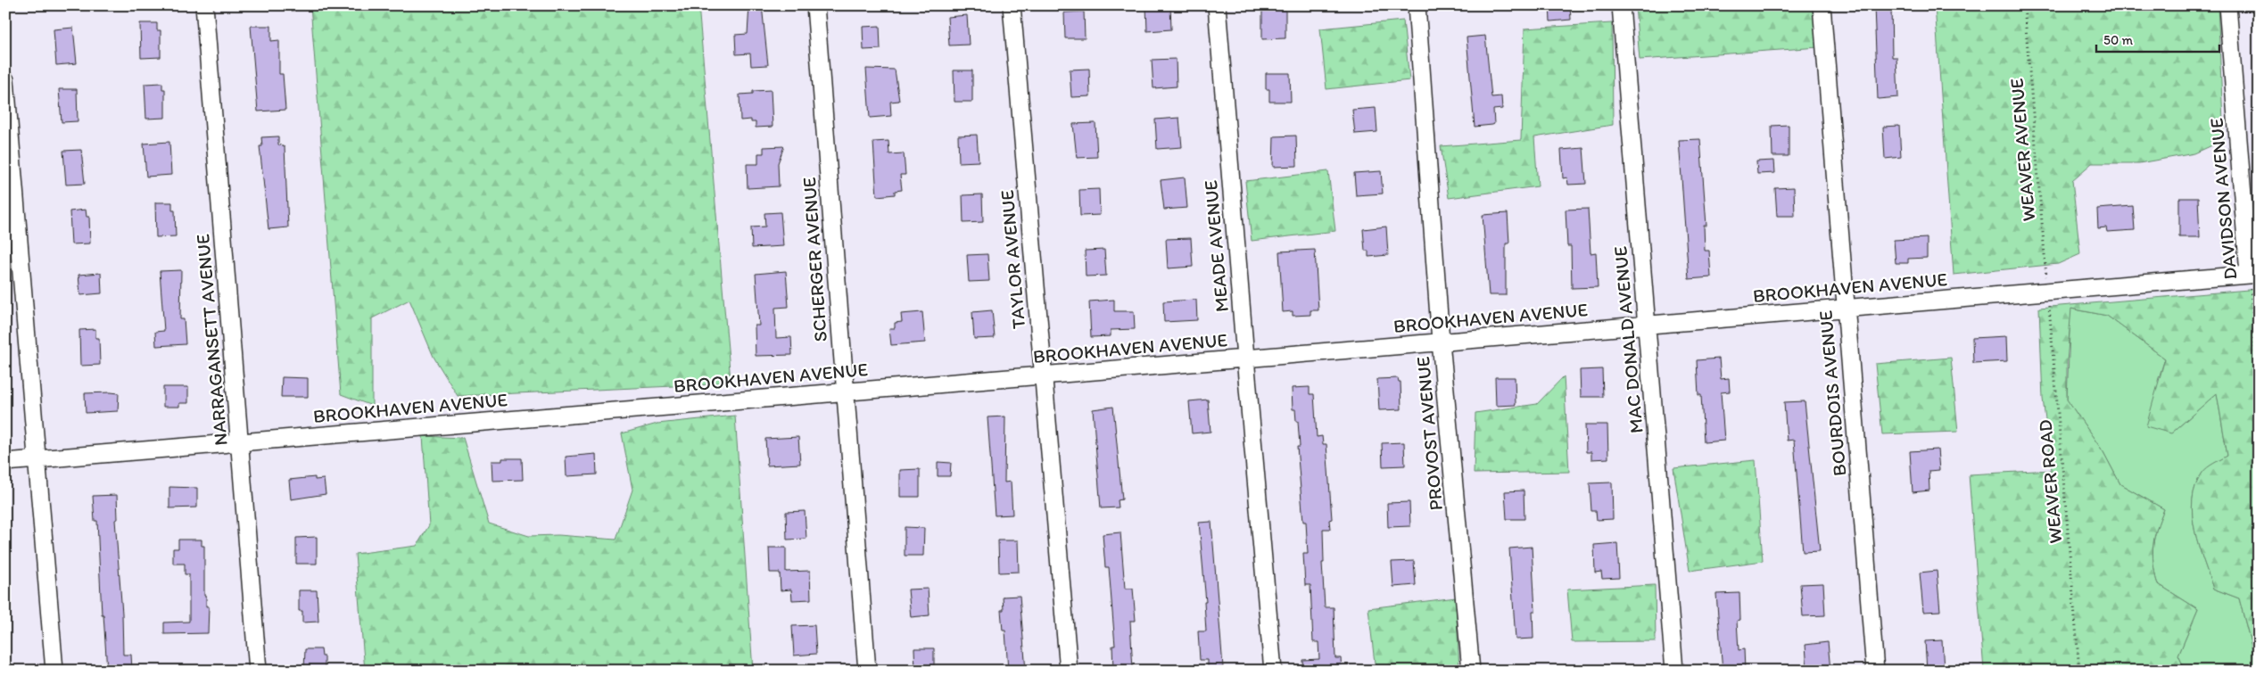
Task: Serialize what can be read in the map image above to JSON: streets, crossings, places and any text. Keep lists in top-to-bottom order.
{
  "streets": {
    "street": [
      "DAVIDSON AVENUE",
      "MEADE AVENUE",
      "SCHERGER AVENUE",
      "TAYLOR AVENUE",
      "BROOKHAVEN AVENUE",
      "NARRAGANSETT AVENUE",
      "MAC DONALD AVENUE",
      "BOURDOIS AVENUE",
      "PROVOST AVENUE"
    ],
    "path": ["WEAVER AVENUE", "WEAVER ROAD"]
  },
  "crossings": [
    ["WEAVER AVENUE", "BROOKHAVEN AVENUE"],
    ["WEAVER AVENUE", "WEAVER ROAD"],
    ["DAVIDSON AVENUE", "BROOKHAVEN AVENUE"],
    ["MEADE AVENUE", "BROOKHAVEN AVENUE"],
    ["SCHERGER AVENUE", "BROOKHAVEN AVENUE"],
    ["TAYLOR AVENUE", "BROOKHAVEN AVENUE"],
    ["BROOKHAVEN AVENUE", "NARRAGANSETT AVENUE"],
    ["BROOKHAVEN AVENUE", "MAC DONALD AVENUE"],
    ["BROOKHAVEN AVENUE", "BOURDOIS AVENUE"],
    ["BROOKHAVEN AVENUE", "PROVOST AVENUE"],
    ["BROOKHAVEN AVENUE", "WEAVER ROAD"]
  ],
  "scale_bar": "50 m"
}
